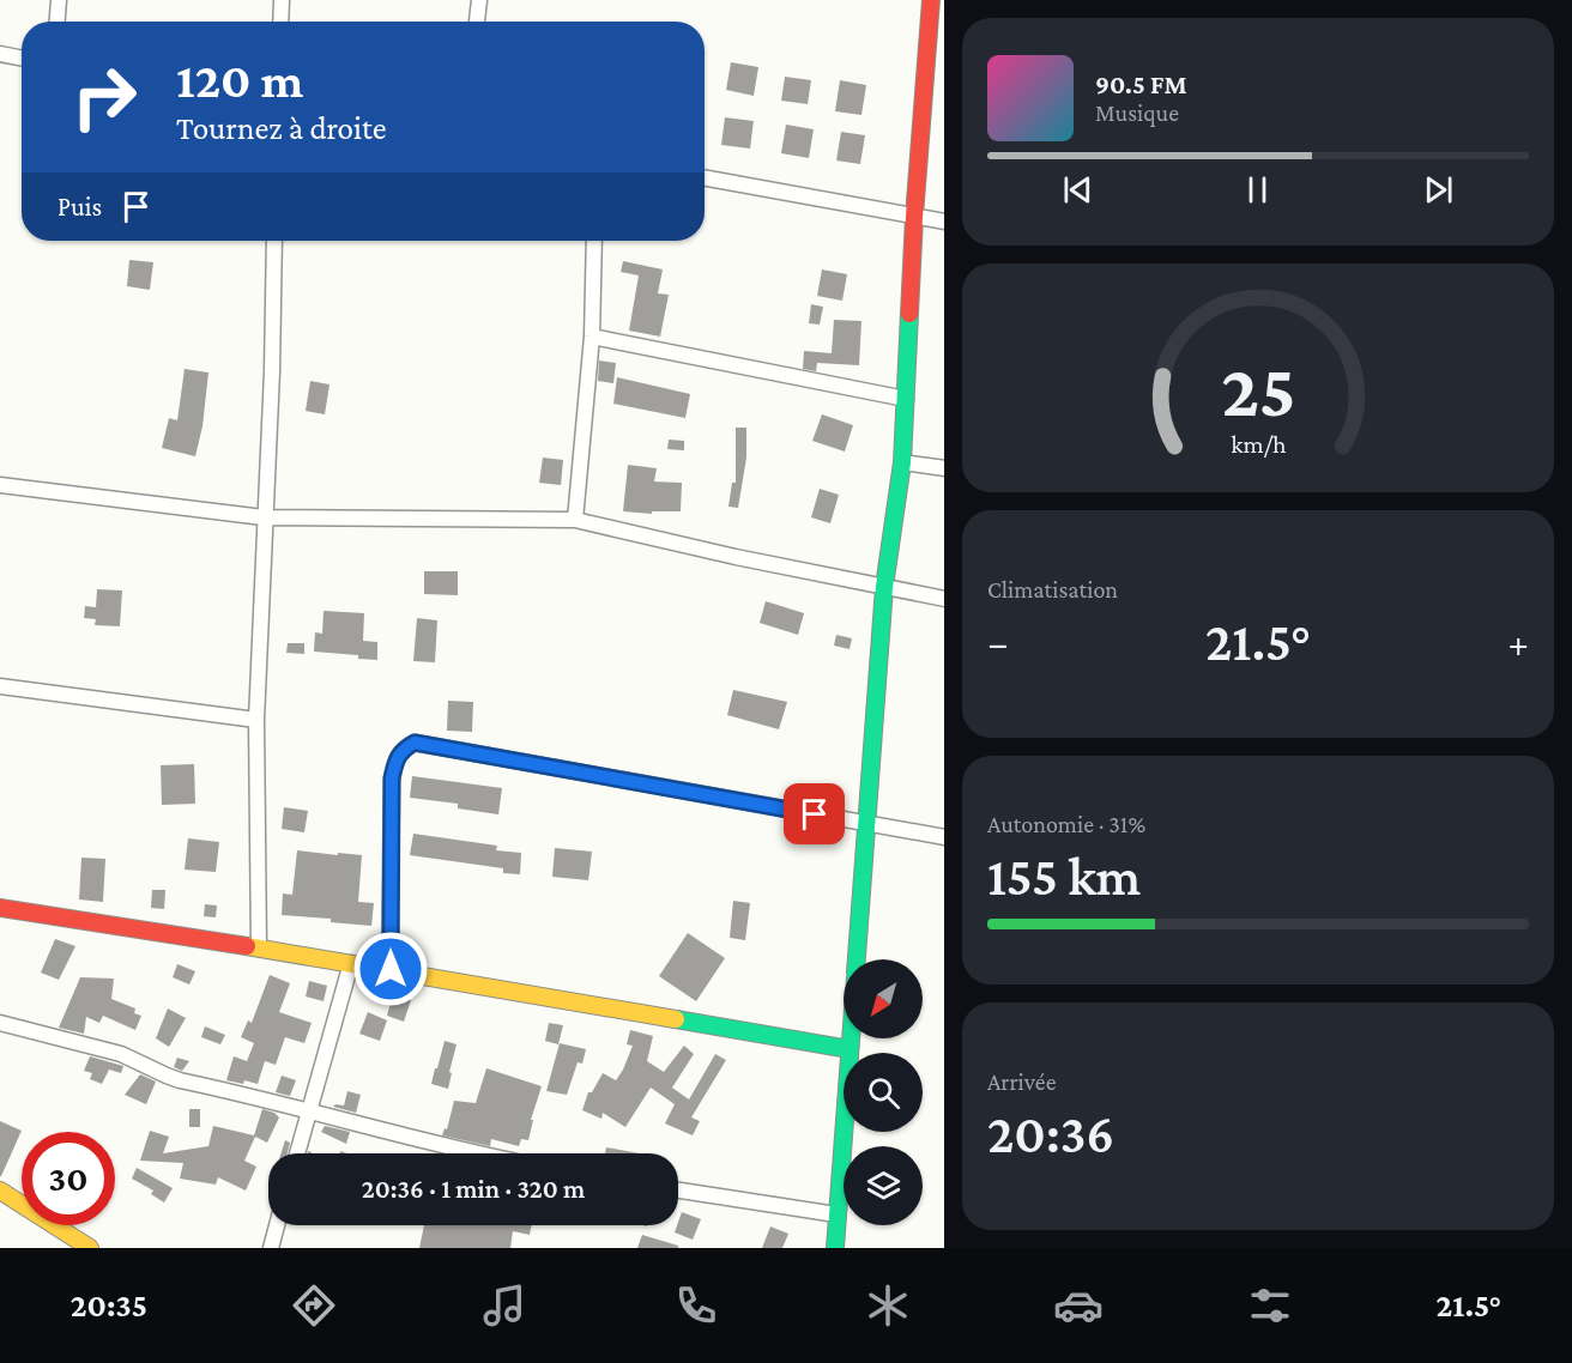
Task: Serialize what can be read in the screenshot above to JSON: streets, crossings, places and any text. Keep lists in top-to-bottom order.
{
  "north": "bottom left",
  "page": {
    "turn": ["120 m", "Tournez à droite"],
    "song": ["90.5 FM", "Musique"],
    "then": "Puis",
    "tile": [
      "Climatisation",
      ["Autonomie · 31%", "155 km"],
      ["Arrivée", "20:36"]
    ],
    "heat": ["−", "21.5°", "+"],
    "limit": "30",
    "trip": "20:36 · 1 min · 320 m",
    "tabs": ["20:35", "21.5°"],
    "gauge": ["25", "km/h"]
  }
}
